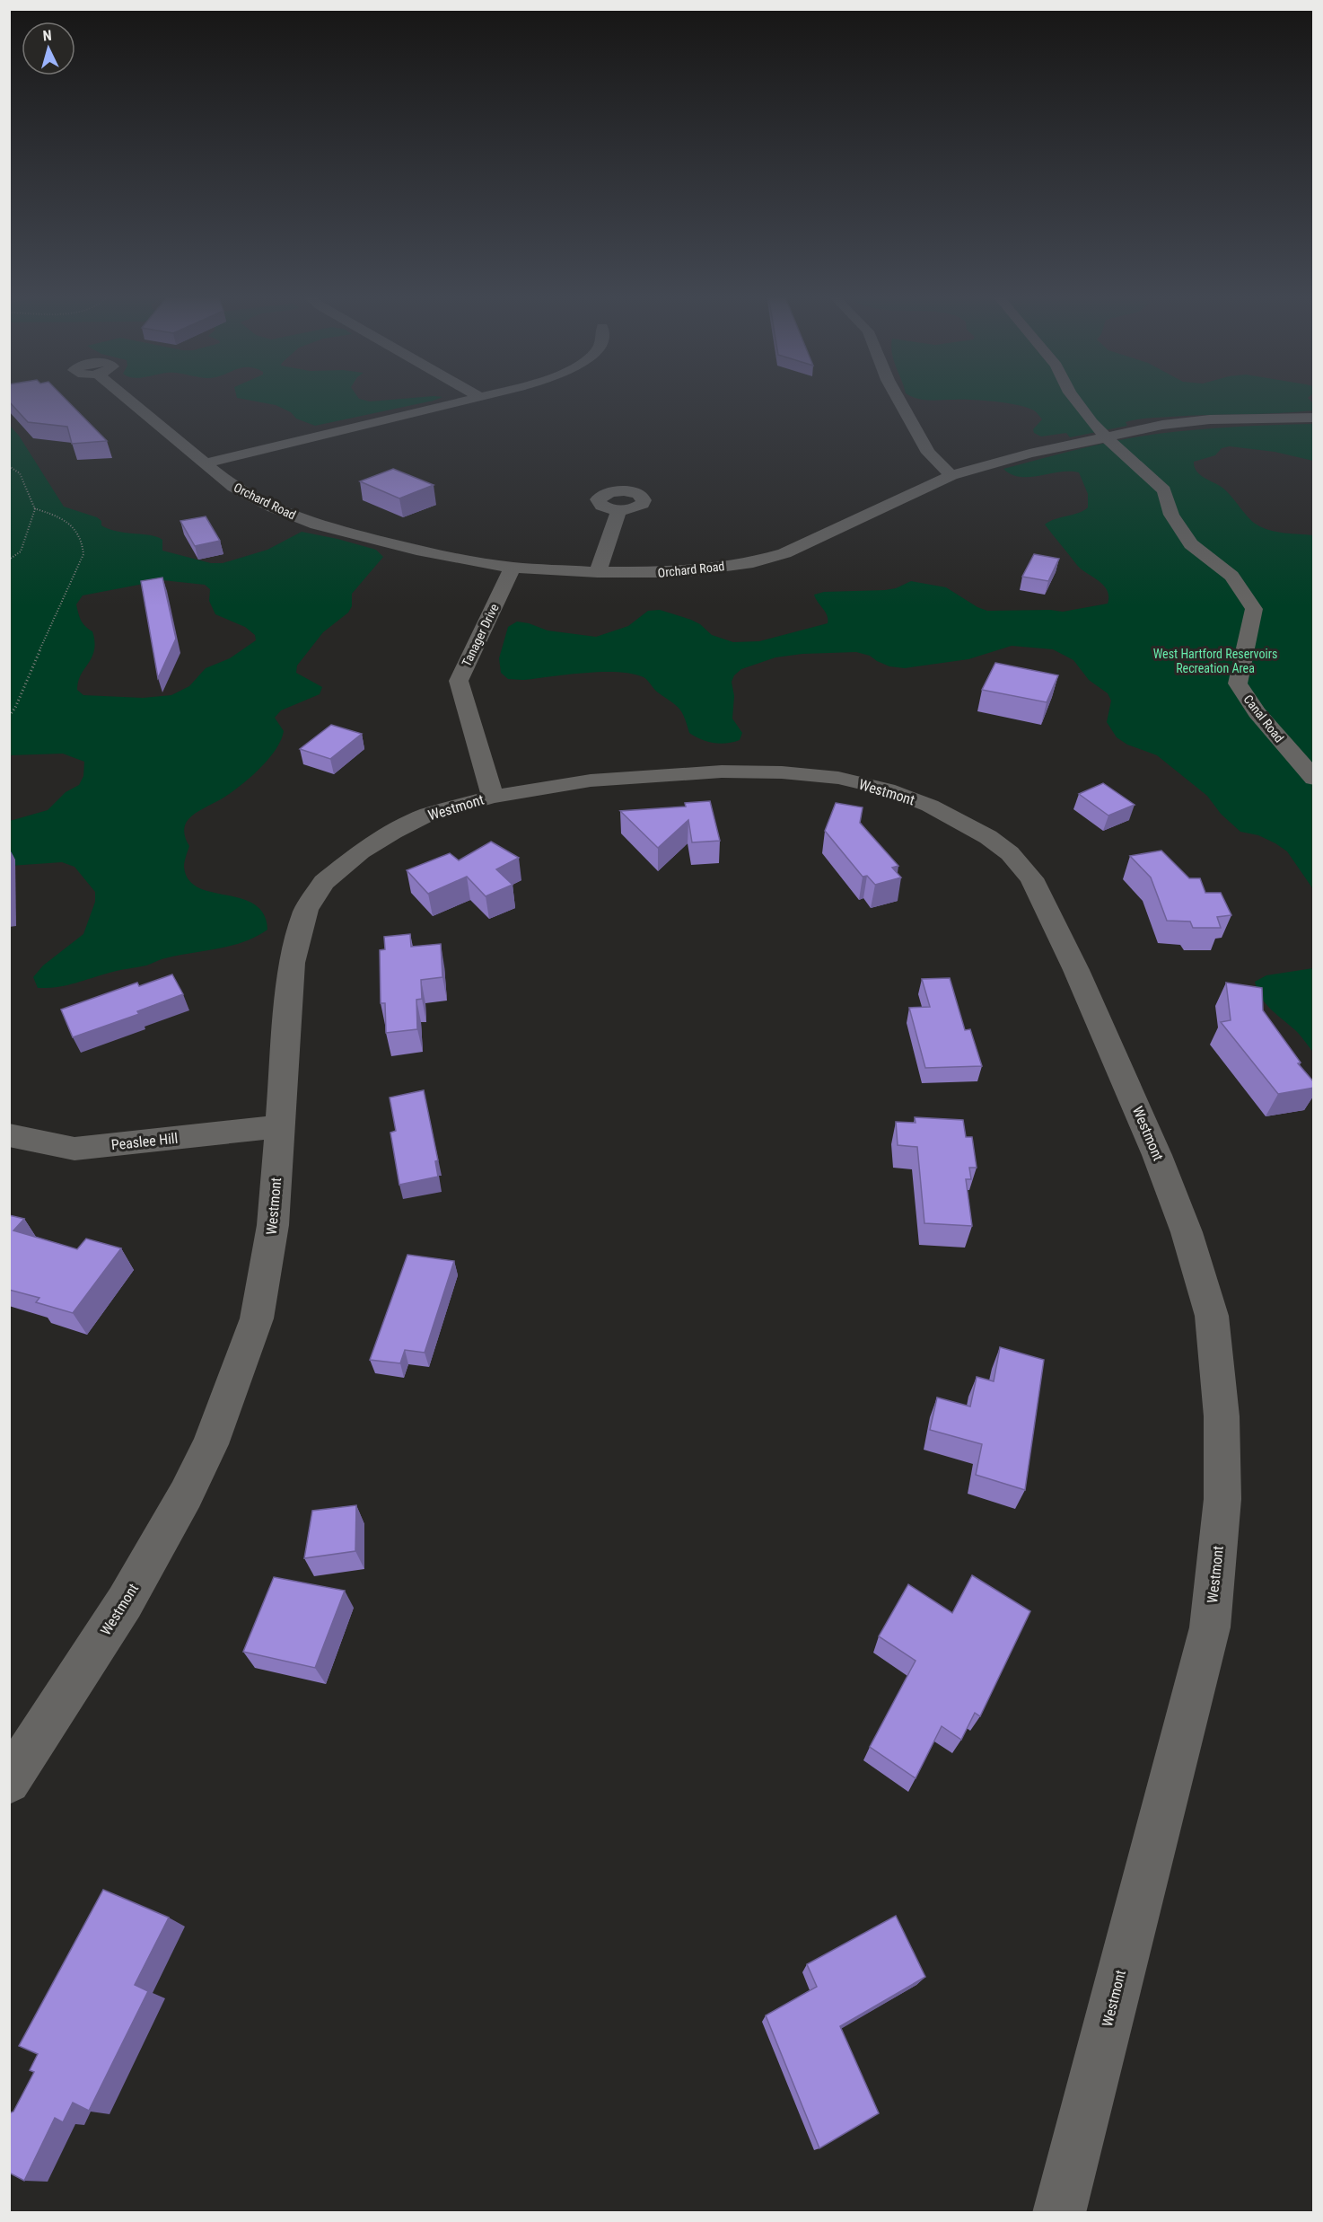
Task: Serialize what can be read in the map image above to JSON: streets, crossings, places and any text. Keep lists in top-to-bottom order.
{
  "streets": {
    "street": [
      "Orchard Road",
      "Tanager Drive",
      "Canal Road",
      "Westmont",
      "Peaslee Hill"
    ]
  },
  "crossings": [
    ["Orchard Road", "Tanager Drive"],
    ["Orchard Road", "Canal Road"],
    ["Tanager Drive", "Westmont"],
    ["Westmont", "Peaslee Hill"]
  ],
  "parks": ["West Hartford Reservoirs Recreation Area"],
  "north": "top"
}
